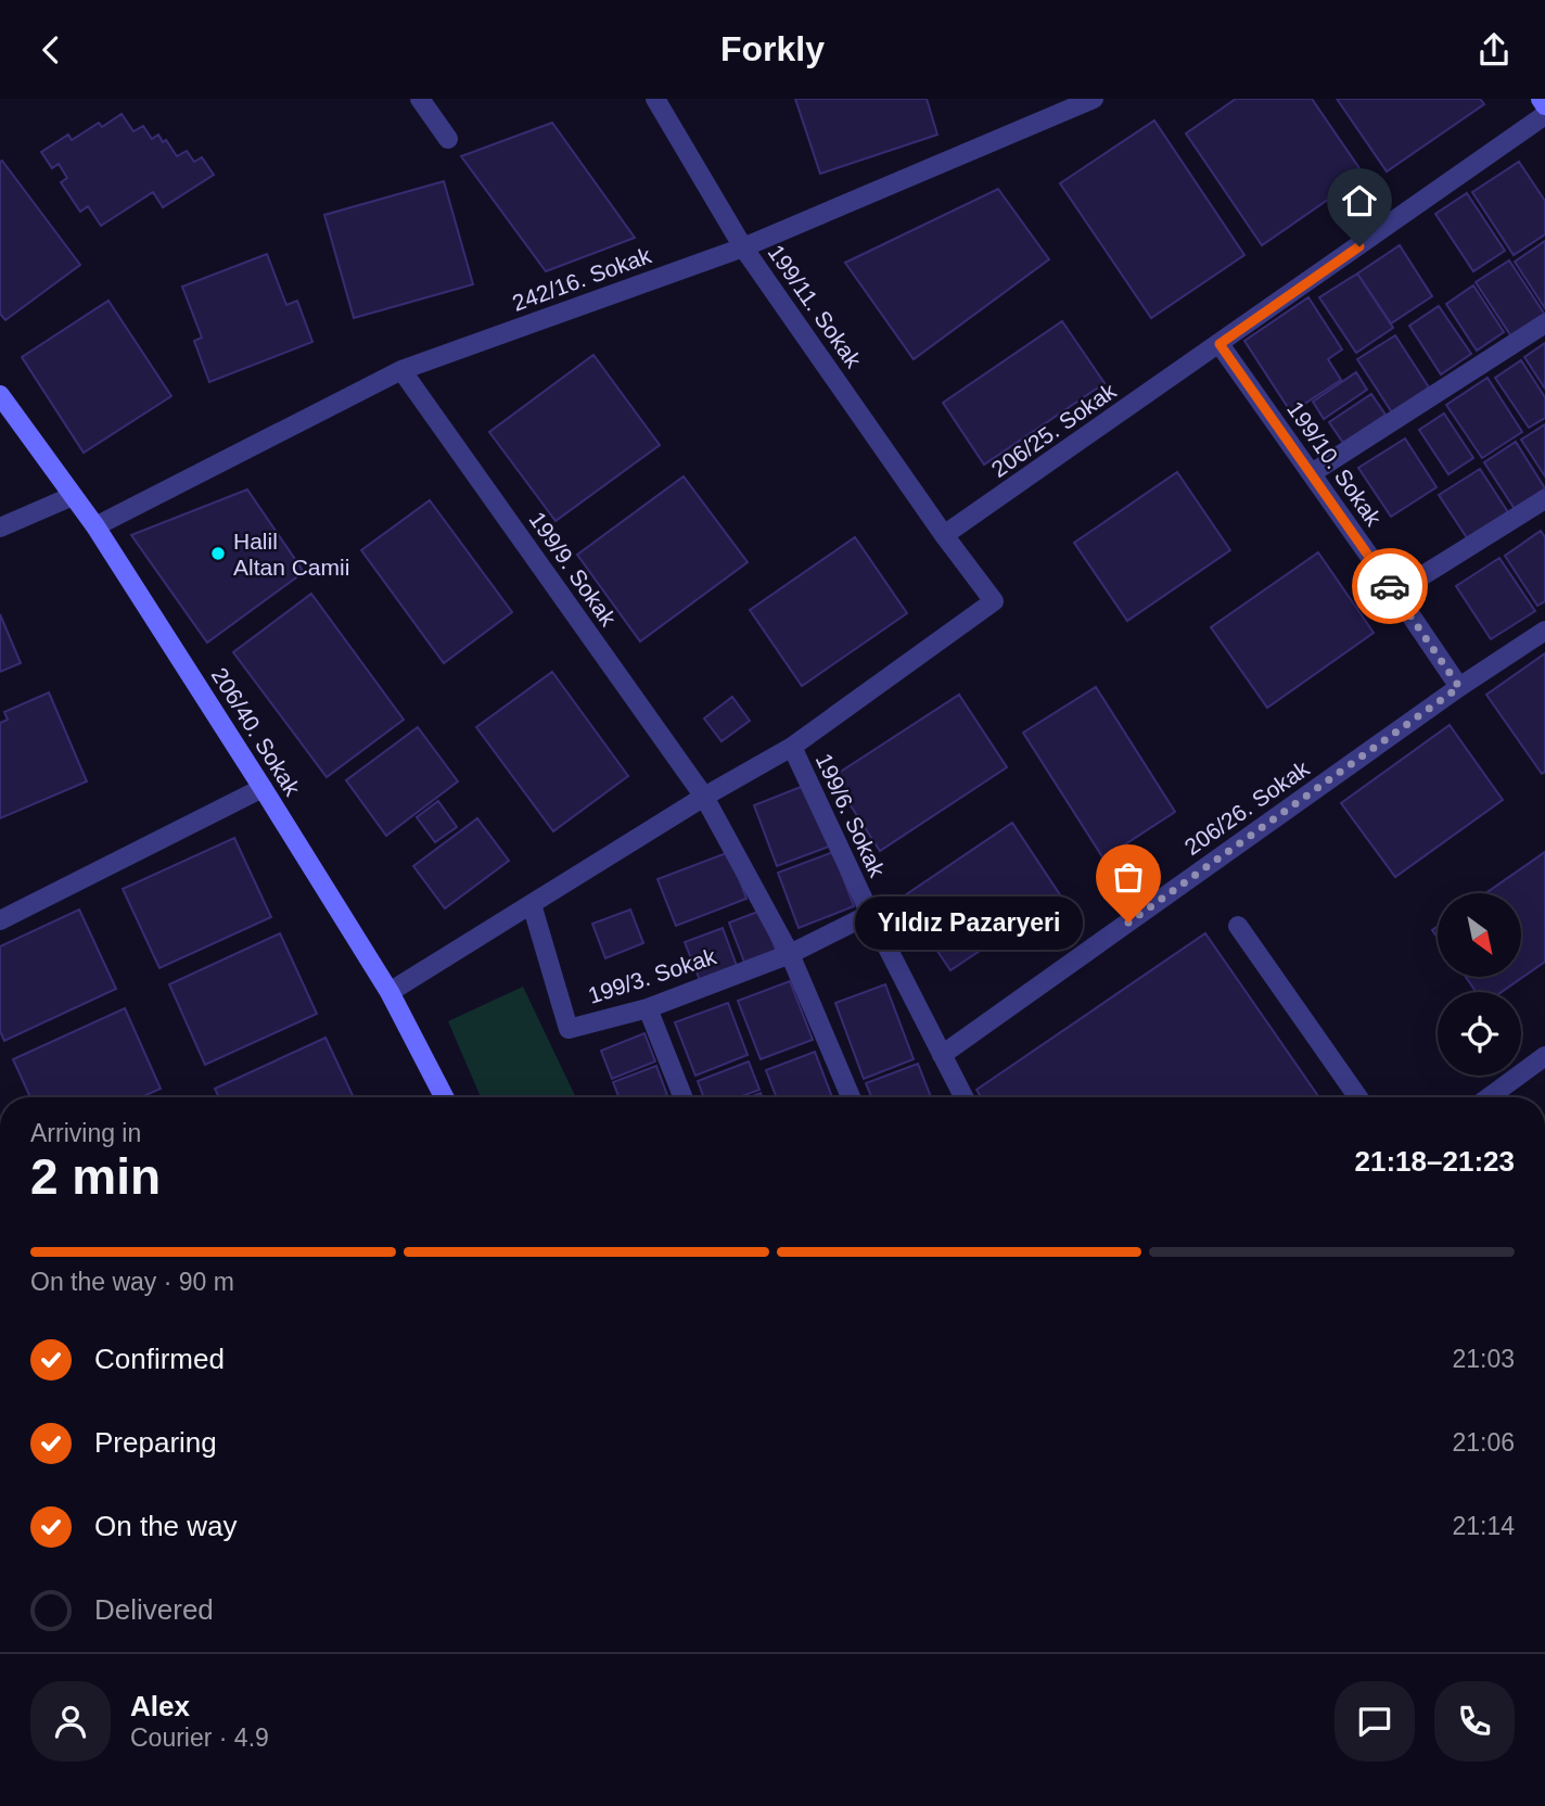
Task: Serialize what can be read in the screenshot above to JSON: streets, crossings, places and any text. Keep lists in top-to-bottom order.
{
  "streets": {
    "main road": ["206/40. Sokak"],
    "street": [
      "242/16. Sokak",
      "199/11. Sokak",
      "206/25. Sokak",
      "199/10. Sokak",
      "199/9. Sokak",
      "206/26. Sokak",
      "199/6. Sokak",
      "199/3. Sokak"
    ]
  },
  "crossings": [
    ["242/16. Sokak", "199/11. Sokak"],
    ["242/16. Sokak", "199/9. Sokak"],
    ["242/16. Sokak", "206/40. Sokak"],
    ["199/11. Sokak", "206/25. Sokak"],
    ["206/25. Sokak", "199/10. Sokak"],
    ["199/10. Sokak", "206/26. Sokak"],
    ["199/9. Sokak", "199/3. Sokak"],
    ["206/26. Sokak", "199/6. Sokak"],
    ["199/6. Sokak", "199/3. Sokak"]
  ],
  "places": ["Halil Altan Camii", "Yıldız Pazaryeri"],
  "north": "bottom right",
  "page": {
    "header": "Forkly",
    "bubble": "Yıldız Pazaryeri",
    "heading": ["2 min", "Arriving in", "21:18–21:23"],
    "panel": ["Alex", "Courier · 4.9"],
    "bar": "On the way · 90 m",
    "list": [
      ["Confirmed", "21:03"],
      ["Preparing", "21:06"],
      ["On the way", "21:14"],
      "Delivered"
    ]
  }
}
